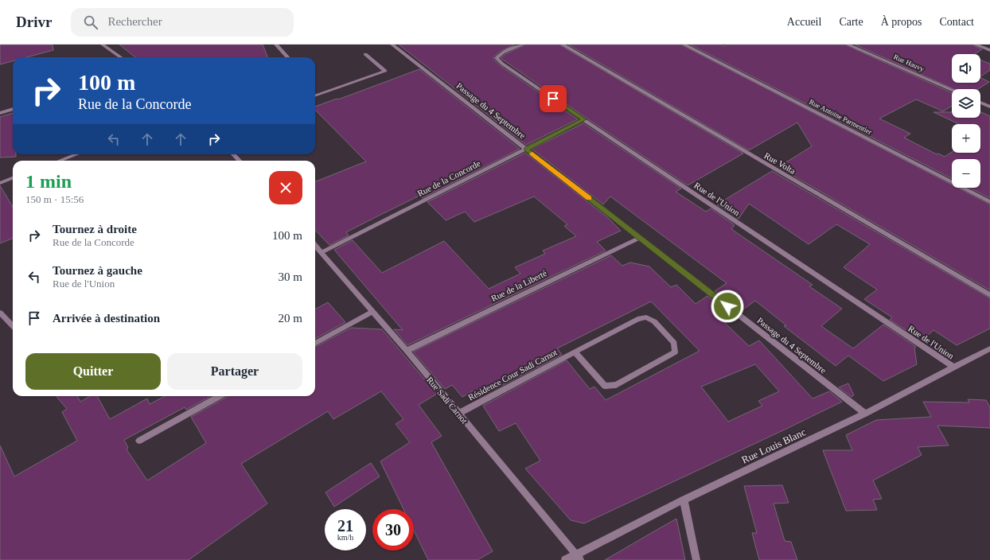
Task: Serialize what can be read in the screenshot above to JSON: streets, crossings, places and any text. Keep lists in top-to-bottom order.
{
  "streets": {
    "street": [
      "Rue Hauvy",
      "Passage du 4 Septembre",
      "Rue Antoine Parmentier",
      "Rue Volta",
      "Rue de la Concorde",
      "Rue de l'Union",
      "Rue de la Liberté",
      "Résidence Cour Sadi Carnot",
      "Rue Sadi Carnot",
      "Rue Louis Blanc"
    ]
  },
  "crossings": [
    ["Passage du 4 Septembre", "Rue de la Concorde"],
    ["Passage du 4 Septembre", "Rue de la Liberté"],
    ["Passage du 4 Septembre", "Rue Louis Blanc"],
    ["Rue de la Concorde", "Rue de l'Union"],
    ["Rue de la Concorde", "Rue Sadi Carnot"],
    ["Rue de l'Union", "Rue Louis Blanc"],
    ["Rue de la Liberté", "Rue Sadi Carnot"],
    ["Résidence Cour Sadi Carnot", "Rue Sadi Carnot"],
    ["Rue Sadi Carnot", "Rue Louis Blanc"]
  ],
  "page": {
    "header": "Drivr",
    "search": "Rechercher",
    "nav": [
      "Accueil",
      "Carte",
      "À propos",
      "Contact"
    ],
    "map_buttons": ["+", "−"],
    "turn": ["100 m", "Rue de la Concorde"],
    "heading": ["1 min", "150 m · 15:56"],
    "list": [
      {
        "name": "Tournez à droite",
        "note": "Rue de la Concorde",
        "value": "100 m"
      },
      {
        "name": "Tournez à gauche",
        "note": "Rue de l'Union",
        "value": "30 m"
      },
      {
        "name": "Arrivée à destination",
        "value": "20 m"
      }
    ],
    "buttons": ["Quitter", "Partager"],
    "speed": "21 km/h",
    "limit": "30"
  }
}
